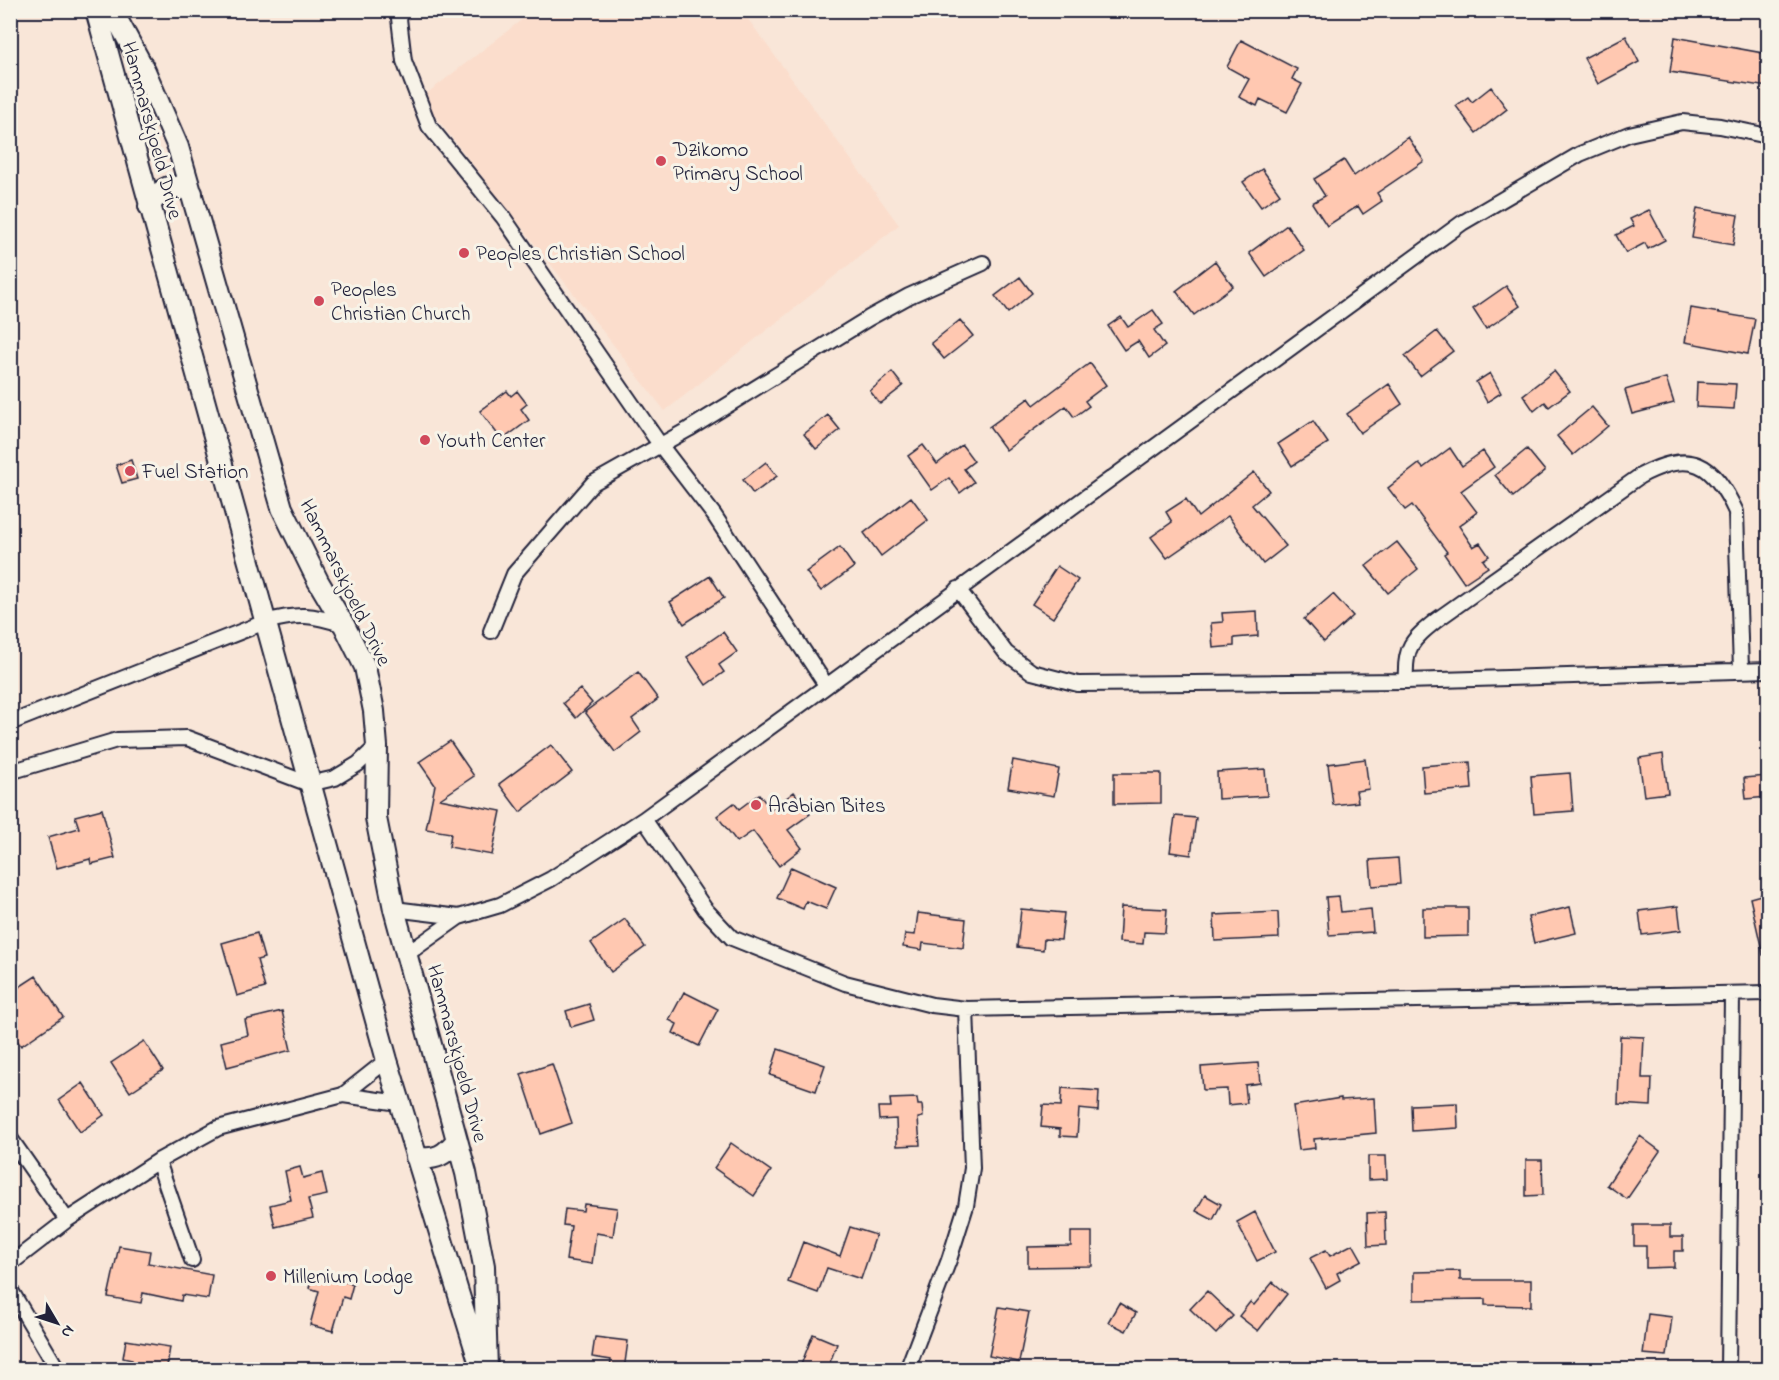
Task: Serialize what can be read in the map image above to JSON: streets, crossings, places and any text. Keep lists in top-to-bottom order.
{
  "streets": {
    "main road": ["Hammarskjoeld Drive"]
  },
  "places": [
    "Dzikomo Primary School",
    "Peoples Christian School",
    "Peoples Christian Church",
    "Youth Center",
    "Fuel Station",
    "Arabian Bites",
    "Millenium Lodge"
  ],
  "north": "bottom right"
}
